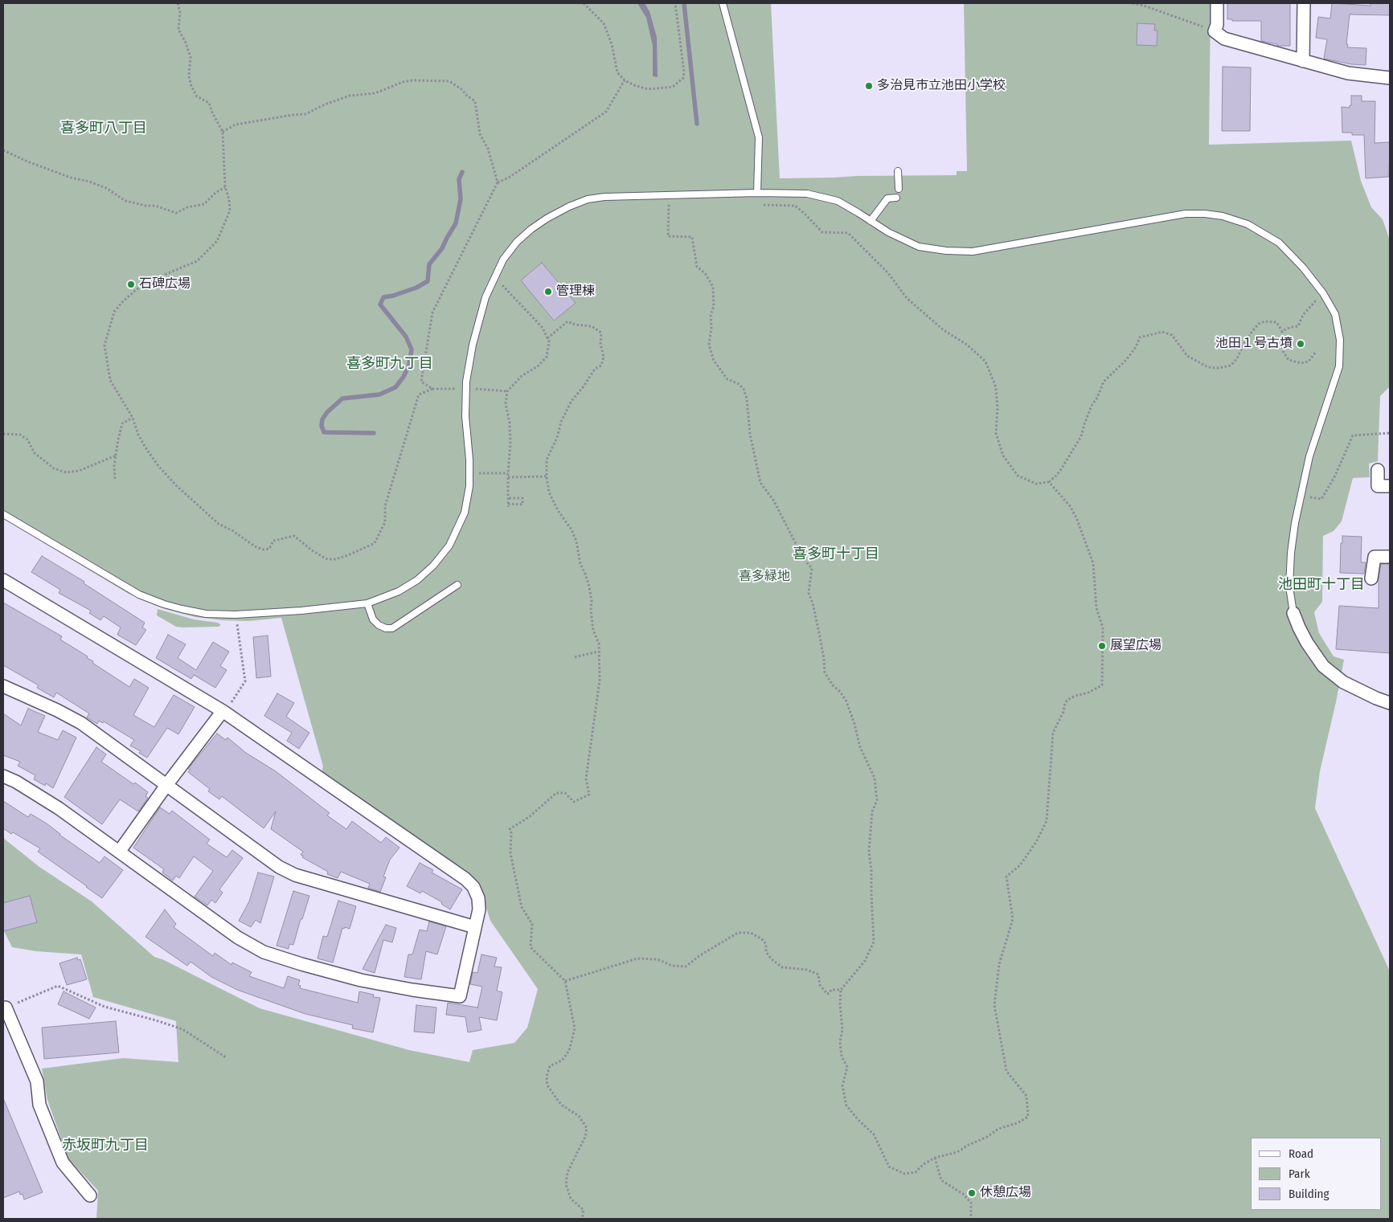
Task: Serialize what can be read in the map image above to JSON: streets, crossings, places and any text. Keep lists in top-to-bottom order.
{
  "districts": [
    "喜多町八丁目",
    "喜多町九丁目",
    "喜多町十丁目",
    "池田町十丁目",
    "赤坂町九丁目"
  ],
  "parks": ["喜多緑地"],
  "places": [
    "多治見市立池田小学校",
    "石碑広場",
    "管理棟",
    "池田１号古墳",
    "展望広場",
    "休憩広場"
  ],
  "legend": ["Road", "Park", "Building"]
}
